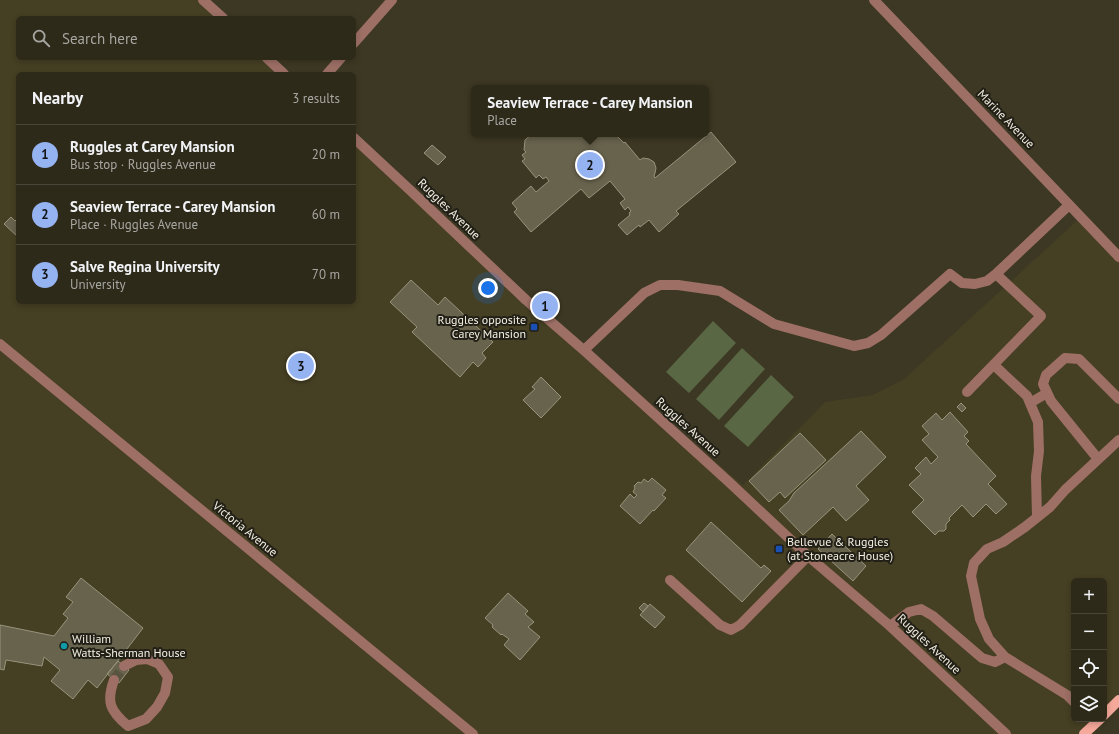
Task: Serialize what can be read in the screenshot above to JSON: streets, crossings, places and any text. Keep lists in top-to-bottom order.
{
  "streets": {
    "street": ["Marine Avenue", "Ruggles Avenue", "Victoria Avenue"]
  },
  "places": {
    "transit": ["Ruggles opposite Carey Mansion", "Bellevue & Ruggles (at Stoneacre House)"],
    "other": ["William Watts-Sherman House"]
  },
  "page": {
    "search": "Search here",
    "heading": ["Nearby", "3 results"],
    "popup": ["Seaview Terrace - Carey Mansion", "Place"],
    "list": [
      {
        "mark": "1",
        "name": "Ruggles at Carey Mansion",
        "note": "Bus stop · Ruggles Avenue",
        "value": "20 m"
      },
      {
        "mark": "2",
        "name": "Seaview Terrace - Carey Mansion",
        "note": "Place · Ruggles Avenue",
        "value": "60 m"
      },
      {
        "mark": "3",
        "name": "Salve Regina University",
        "note": "University",
        "value": "70 m"
      }
    ],
    "pins": ["2", "1", "3"],
    "map_buttons": ["+", "−"]
  }
}
